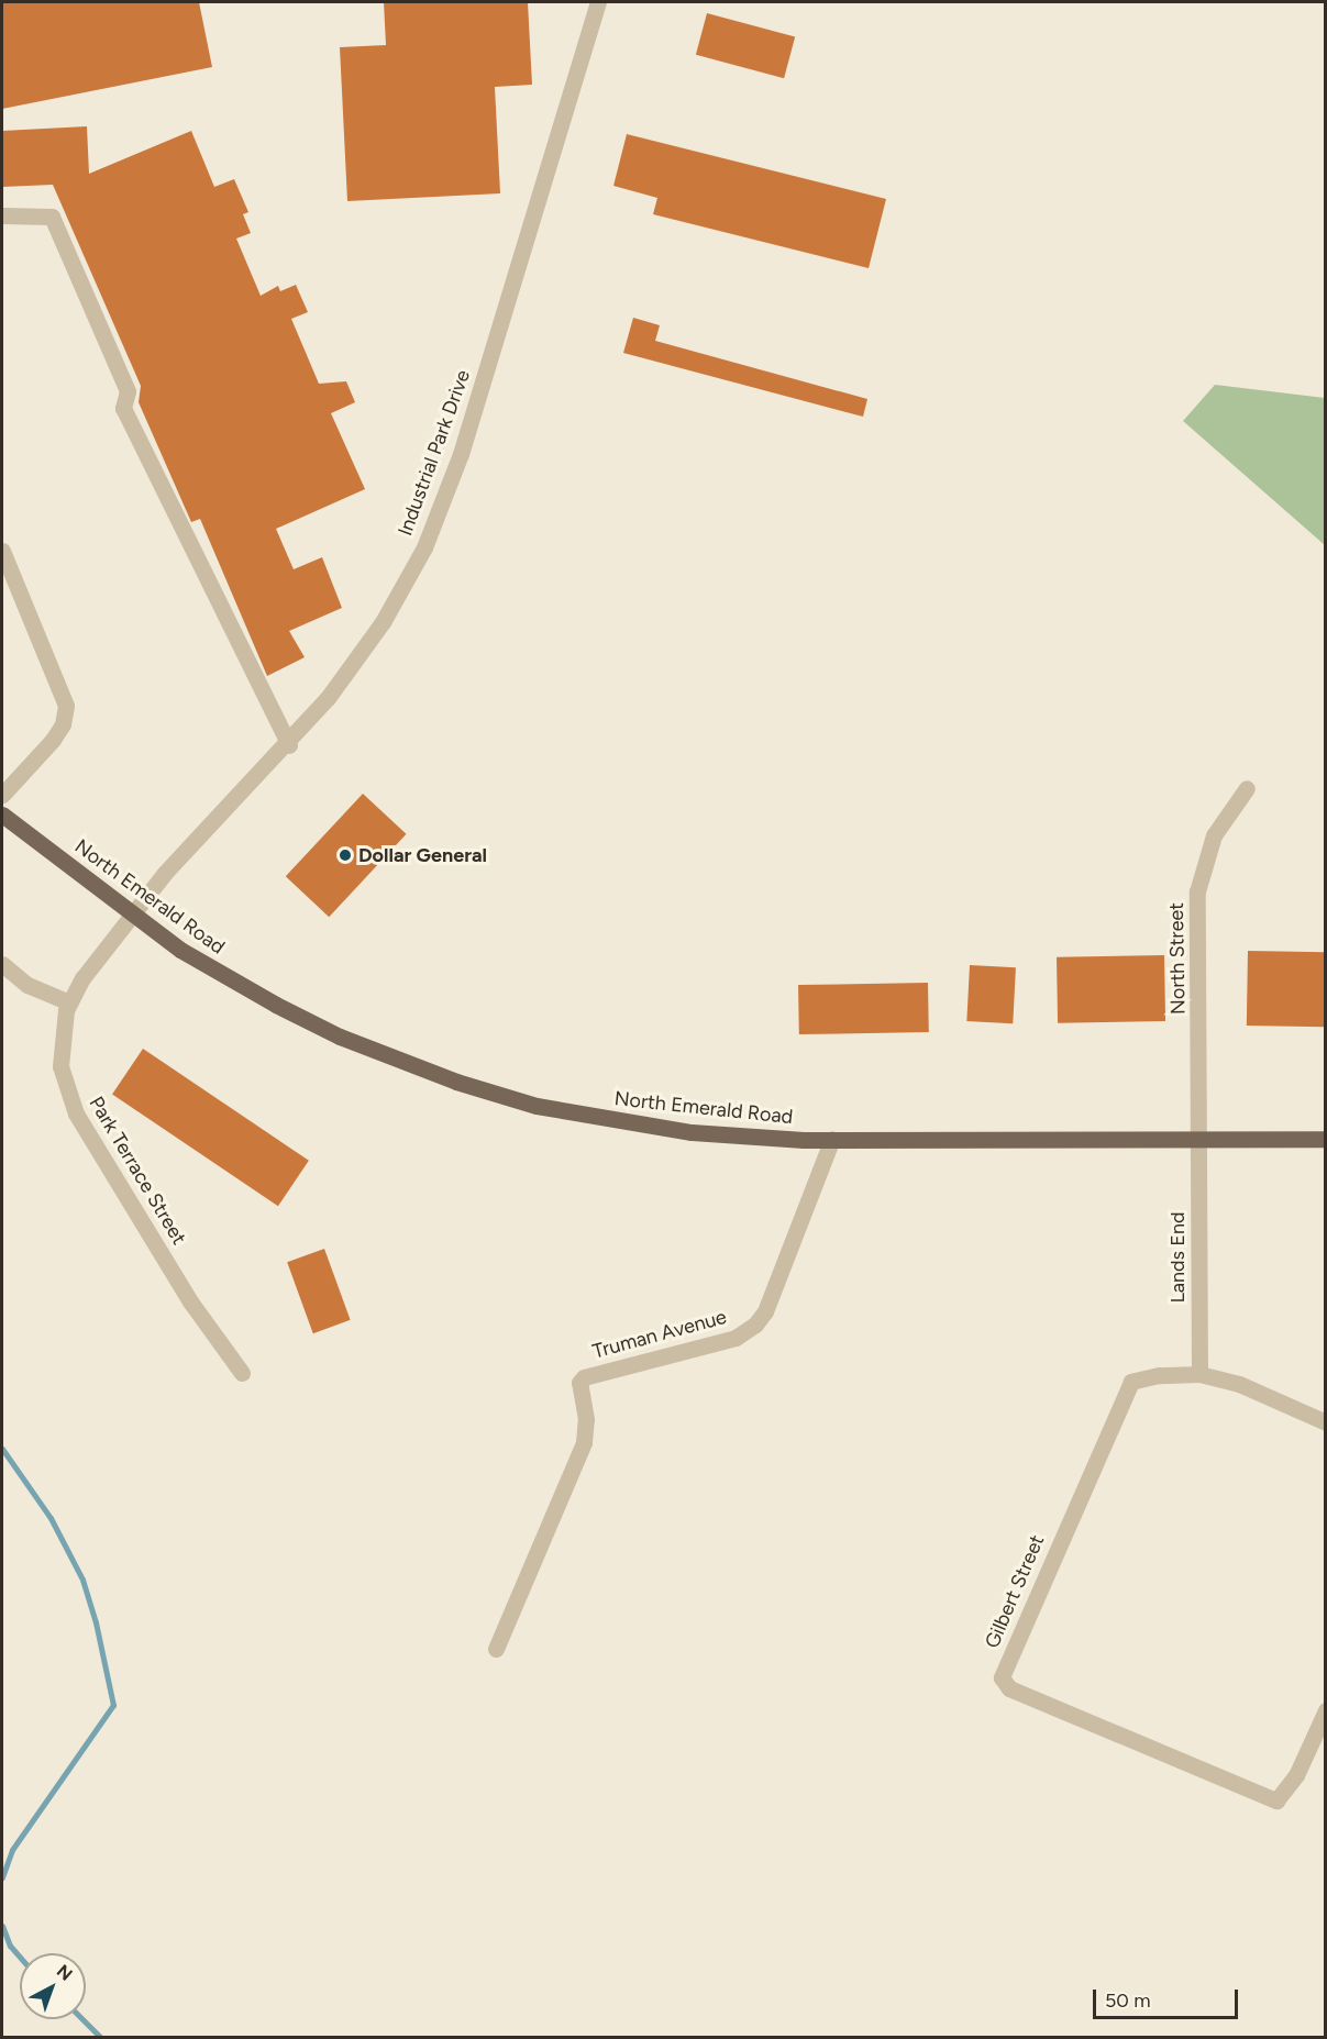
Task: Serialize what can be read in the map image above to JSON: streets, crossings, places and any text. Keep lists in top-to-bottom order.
{
  "streets": {
    "main road": ["North Emerald Road"],
    "street": [
      "Industrial Park Drive",
      "North Street",
      "Park Terrace Street",
      "Lands End",
      "Truman Avenue",
      "Gilbert Street"
    ]
  },
  "crossings": [
    ["Industrial Park Drive", "North Emerald Road"],
    ["Industrial Park Drive", "Park Terrace Street"],
    ["North Emerald Road", "North Street"],
    ["North Emerald Road", "Park Terrace Street"],
    ["North Emerald Road", "Lands End"],
    ["North Emerald Road", "Truman Avenue"],
    ["North Street", "Lands End"],
    ["Lands End", "Gilbert Street"]
  ],
  "places": ["Dollar General"],
  "scale_bar": "50 m",
  "north": "top right"
}
